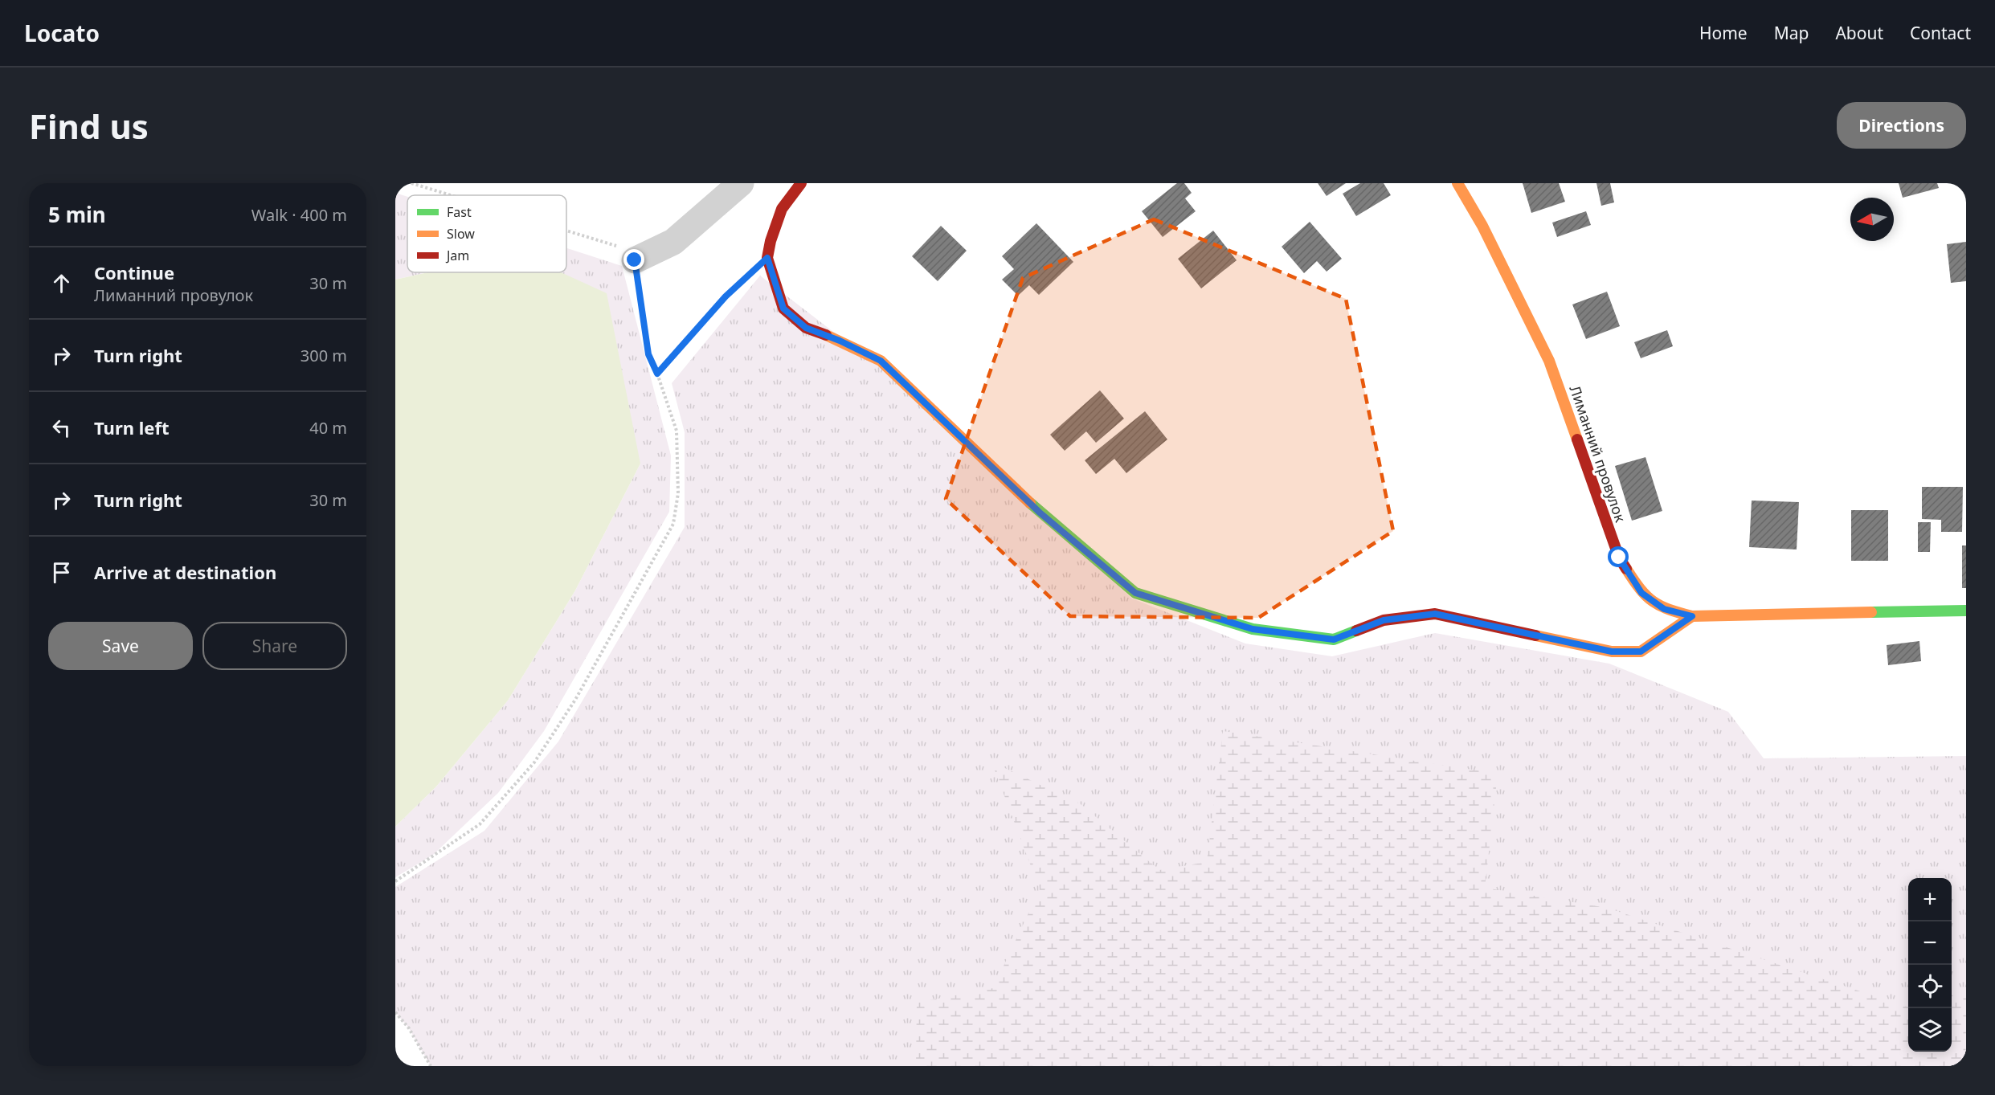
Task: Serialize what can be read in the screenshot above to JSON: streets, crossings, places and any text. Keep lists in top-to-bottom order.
{
  "streets": {
    "street": ["Лиманний провулок"]
  },
  "legend": ["Fast", "Slow", "Jam"],
  "north": "left",
  "page": {
    "header": "Locato",
    "nav": [
      "Home",
      "Map",
      "About",
      "Contact"
    ],
    "buttons": [
      "Directions",
      ["Save", "Share"]
    ],
    "title": "Find us",
    "heading": ["5 min", "Walk · 400 m"],
    "list": [
      ["Continue", "Лиманний провулок", "30 m"],
      ["Turn right", "300 m"],
      ["Turn left", "40 m"],
      ["Turn right", "30 m"],
      "Arrive at destination"
    ],
    "map_buttons": ["+", "−"]
  }
}
